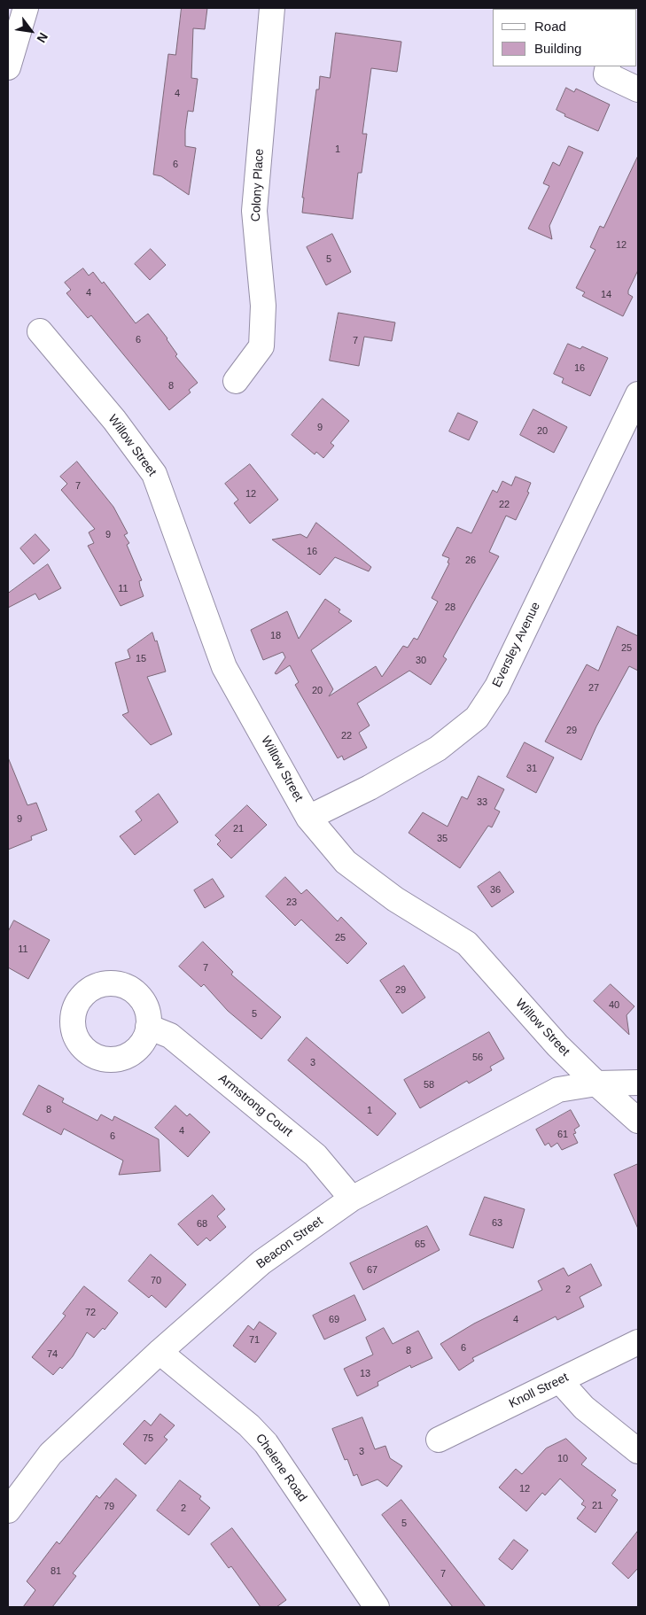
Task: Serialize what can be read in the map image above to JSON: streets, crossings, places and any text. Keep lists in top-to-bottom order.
{
  "streets": {
    "main road": [
      "Colony Place",
      "Willow Street",
      "Eversley Avenue",
      "Armstrong Court",
      "Beacon Street",
      "Knoll Street",
      "Chelene Road"
    ]
  },
  "crossings": [
    ["Willow Street", "Eversley Avenue"],
    ["Willow Street", "Beacon Street"],
    ["Armstrong Court", "Beacon Street"],
    ["Beacon Street", "Chelene Road"]
  ],
  "house_numbers": [
    "4",
    "1",
    "6",
    "12",
    "5",
    "4",
    "14",
    "6",
    "7",
    "16",
    "8",
    "9",
    "20",
    "7",
    "12",
    "22",
    "9",
    "16",
    "26",
    "11",
    "28",
    "18",
    "25",
    "15",
    "30",
    "27",
    "20",
    "29",
    "22",
    "31",
    "33",
    "9",
    "21",
    "35",
    "36",
    "23",
    "25",
    "11",
    "7",
    "29",
    "40",
    "5",
    "56",
    "3",
    "58",
    "8",
    "1",
    "4",
    "61",
    "6",
    "63",
    "68",
    "65",
    "67",
    "70",
    "2",
    "72",
    "69",
    "4",
    "71",
    "6",
    "8",
    "74",
    "13",
    "75",
    "3",
    "10",
    "12",
    "21",
    "79",
    "2",
    "5",
    "81",
    "7"
  ],
  "legend": ["Road", "Building"],
  "north": "bottom right"
}
